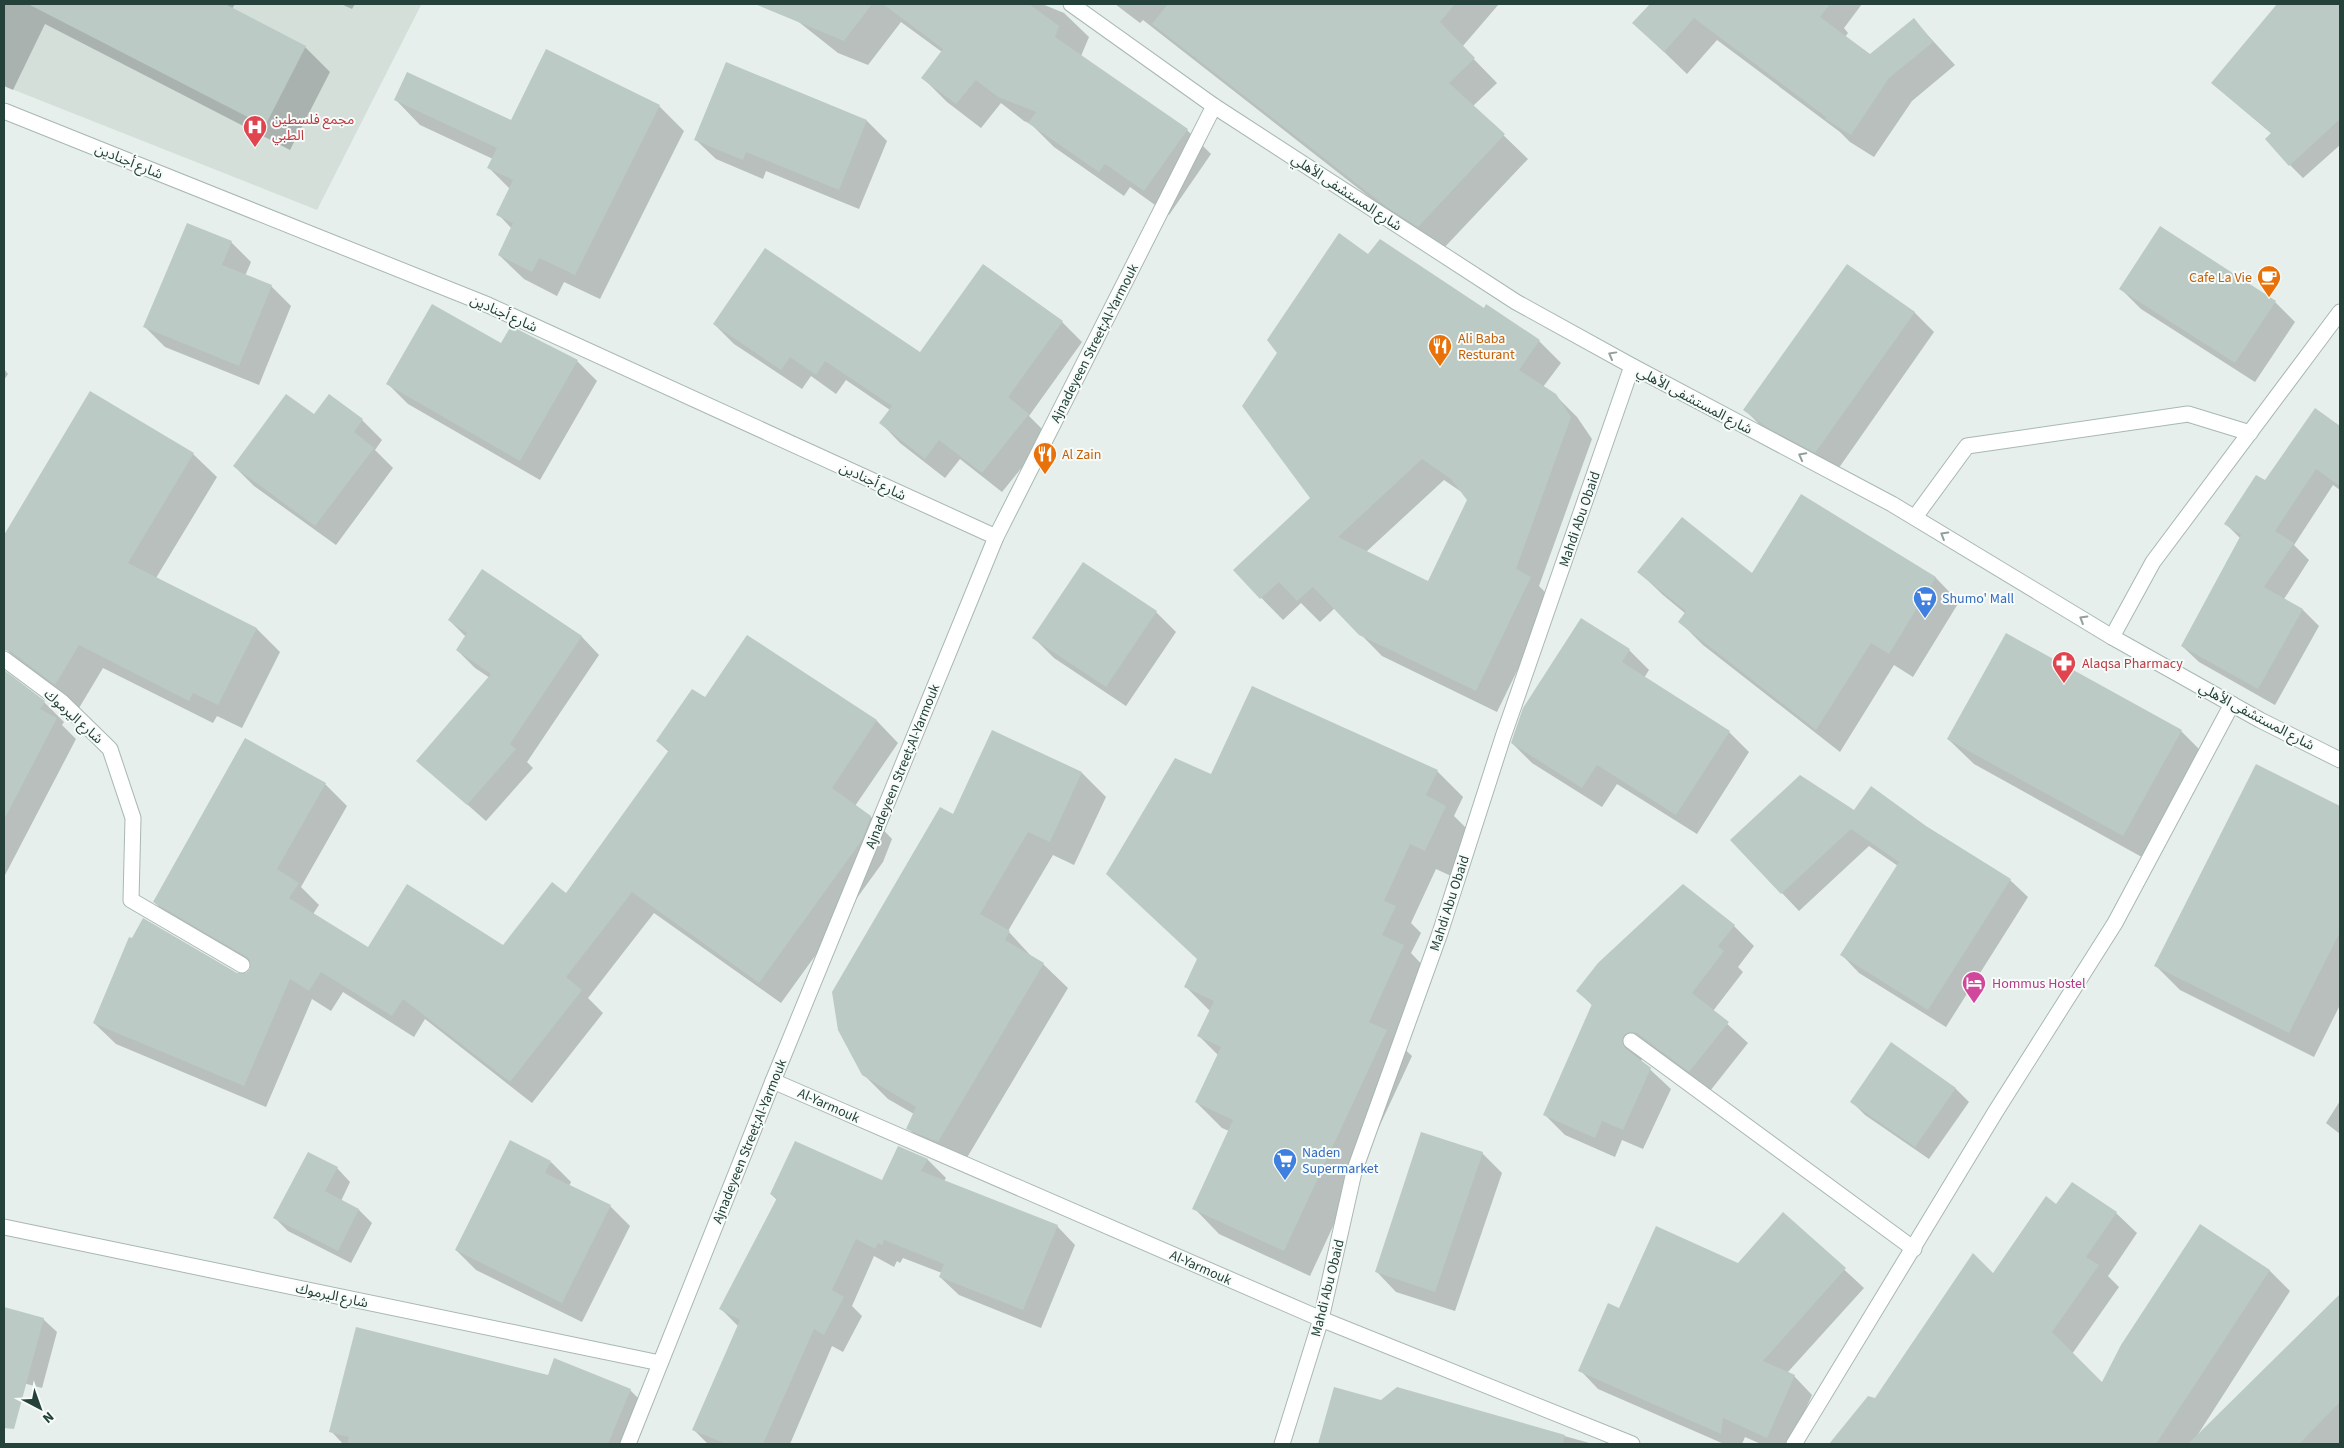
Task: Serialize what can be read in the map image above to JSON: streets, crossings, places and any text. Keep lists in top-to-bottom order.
{
  "streets": {
    "street": [
      "شارع أجنادين",
      "شارع المستشفى الأهلي",
      "Ajnadeyeen Street;Al-Yarmouk",
      "Mahdi Abu Obaid",
      "شارع اليرموك",
      "Al-Yarmouk"
    ]
  },
  "crossings": [
    ["شارع أجنادين", "Ajnadeyeen Street;Al-Yarmouk"],
    ["شارع المستشفى الأهلي", "Ajnadeyeen Street;Al-Yarmouk"],
    ["شارع المستشفى الأهلي", "Mahdi Abu Obaid"],
    ["Ajnadeyeen Street;Al-Yarmouk", "شارع اليرموك"],
    ["Ajnadeyeen Street;Al-Yarmouk", "Al-Yarmouk"],
    ["Mahdi Abu Obaid", "Al-Yarmouk"]
  ],
  "one_way": ["شارع المستشفى الأهلي"],
  "places": {
    "hospital": ["مجمع فلسطين الطبي"],
    "cafe": ["Cafe La Vie"],
    "restaurant": ["Ali Baba Resturant", "Al Zain"],
    "supermarket": ["Shumo' Mall", "Naden Supermarket"],
    "pharmacy": ["Alaqsa Pharmacy"],
    "hotel": ["Hommus Hostel"]
  },
  "north": "bottom right"
}
